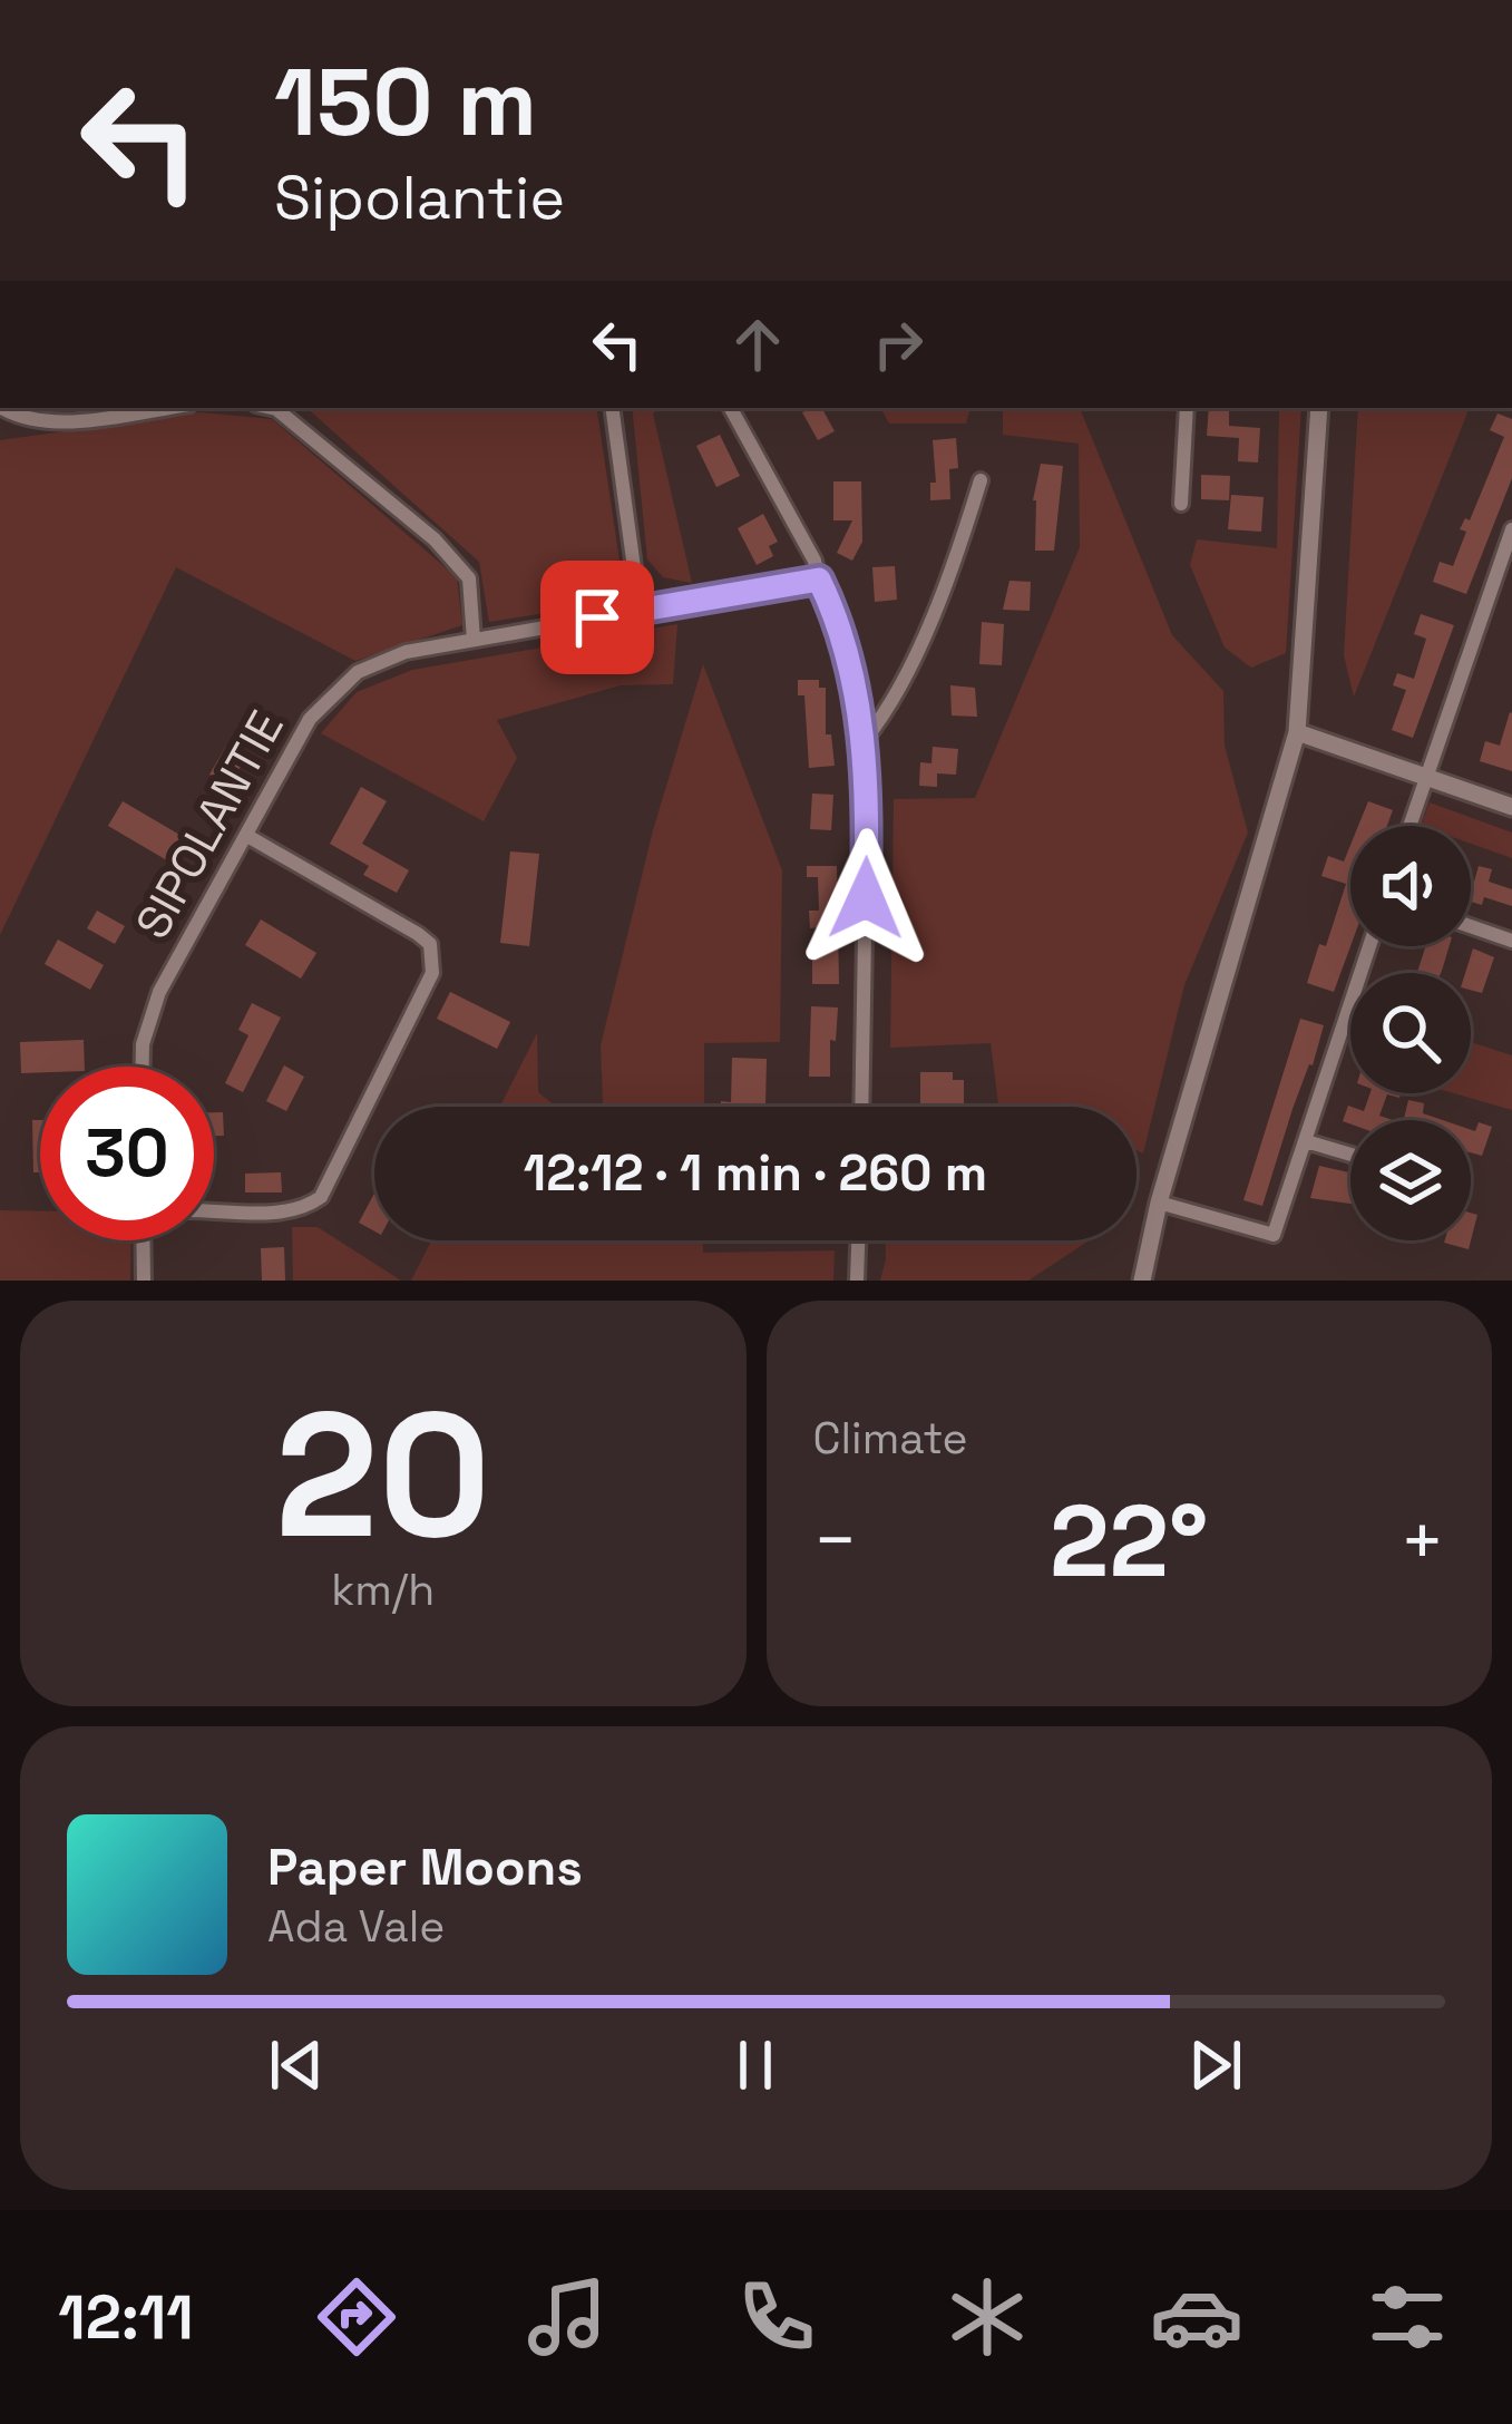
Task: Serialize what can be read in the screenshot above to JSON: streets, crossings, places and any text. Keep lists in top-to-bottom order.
{
  "streets": {
    "street": ["SIPOLANTIE"]
  },
  "page": {
    "turn": ["150 m", "Sipolantie"],
    "limit": "30",
    "trip": "12:12 · 1 min · 260 m",
    "tile": [
      ["20", "km/h"],
      "Climate"
    ],
    "heat": ["−", "22°", "+"],
    "song": ["Paper Moons", "Ada Vale"],
    "tabs": "12:11"
  }
}
